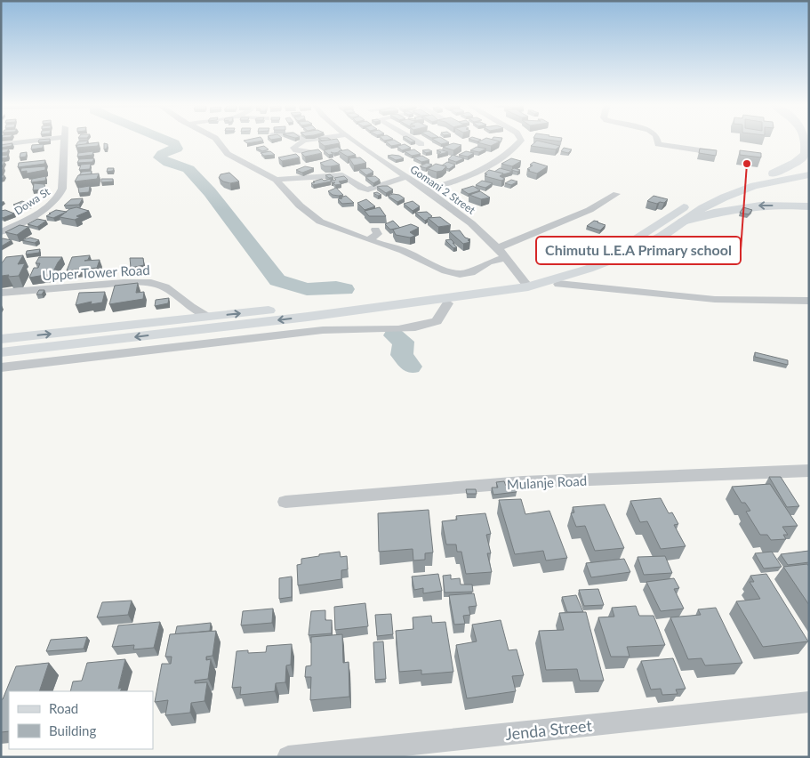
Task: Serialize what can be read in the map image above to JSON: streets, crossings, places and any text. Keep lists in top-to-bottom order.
{
  "streets": {
    "street": [
      "Gomani 2 Street",
      "Dowa St",
      "Upper Tower Road",
      "Mulanje Road",
      "Jenda Street"
    ]
  },
  "places": ["Chimutu L.E.A Primary school"],
  "legend": ["Road", "Building"]
}
